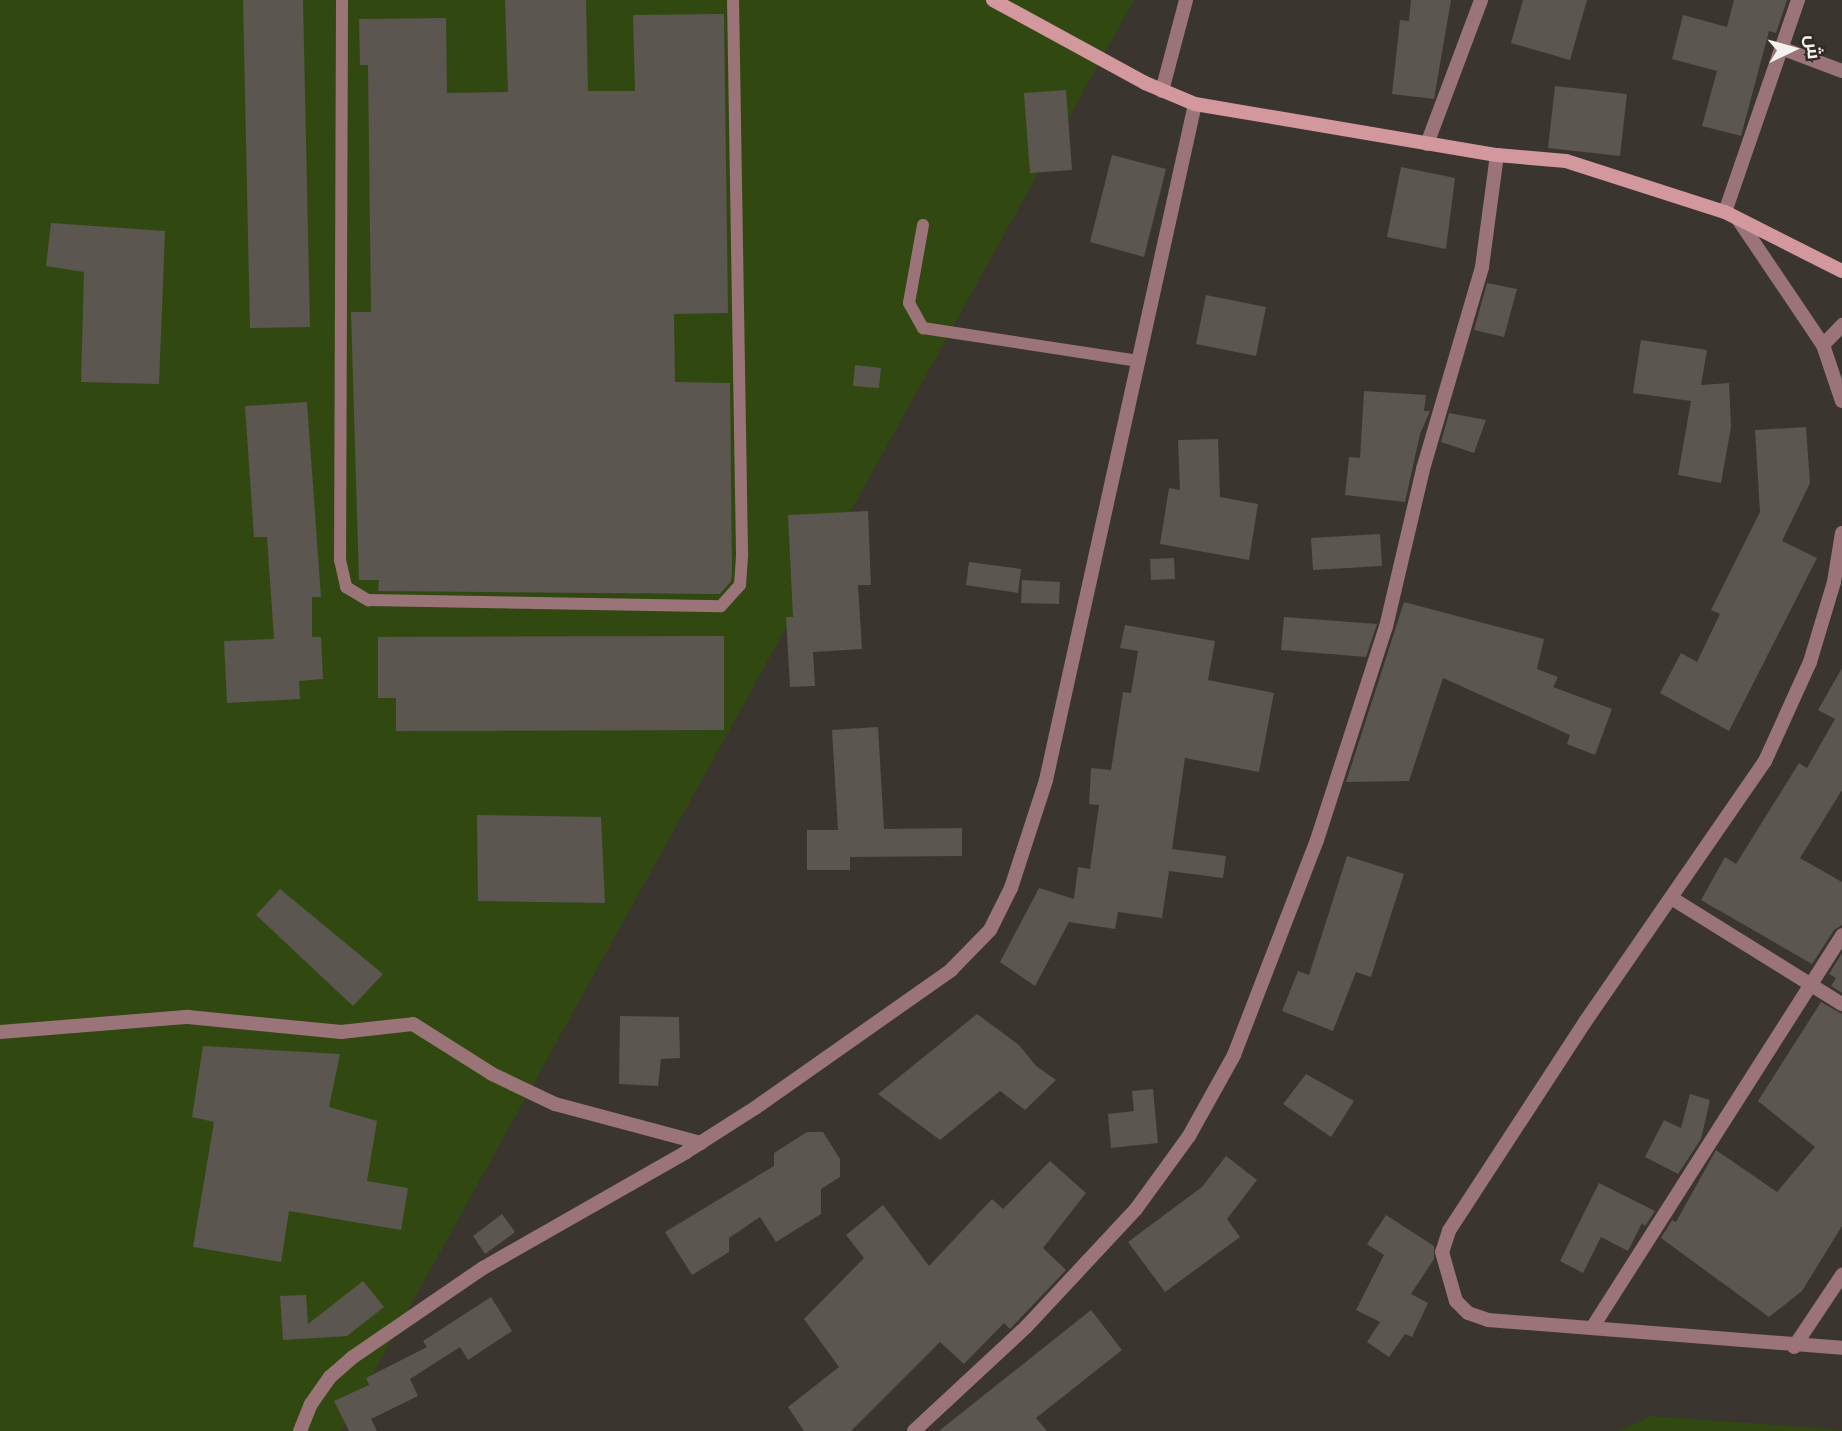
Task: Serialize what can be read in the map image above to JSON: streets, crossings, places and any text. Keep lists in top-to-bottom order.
{
  "north": "right"
}
